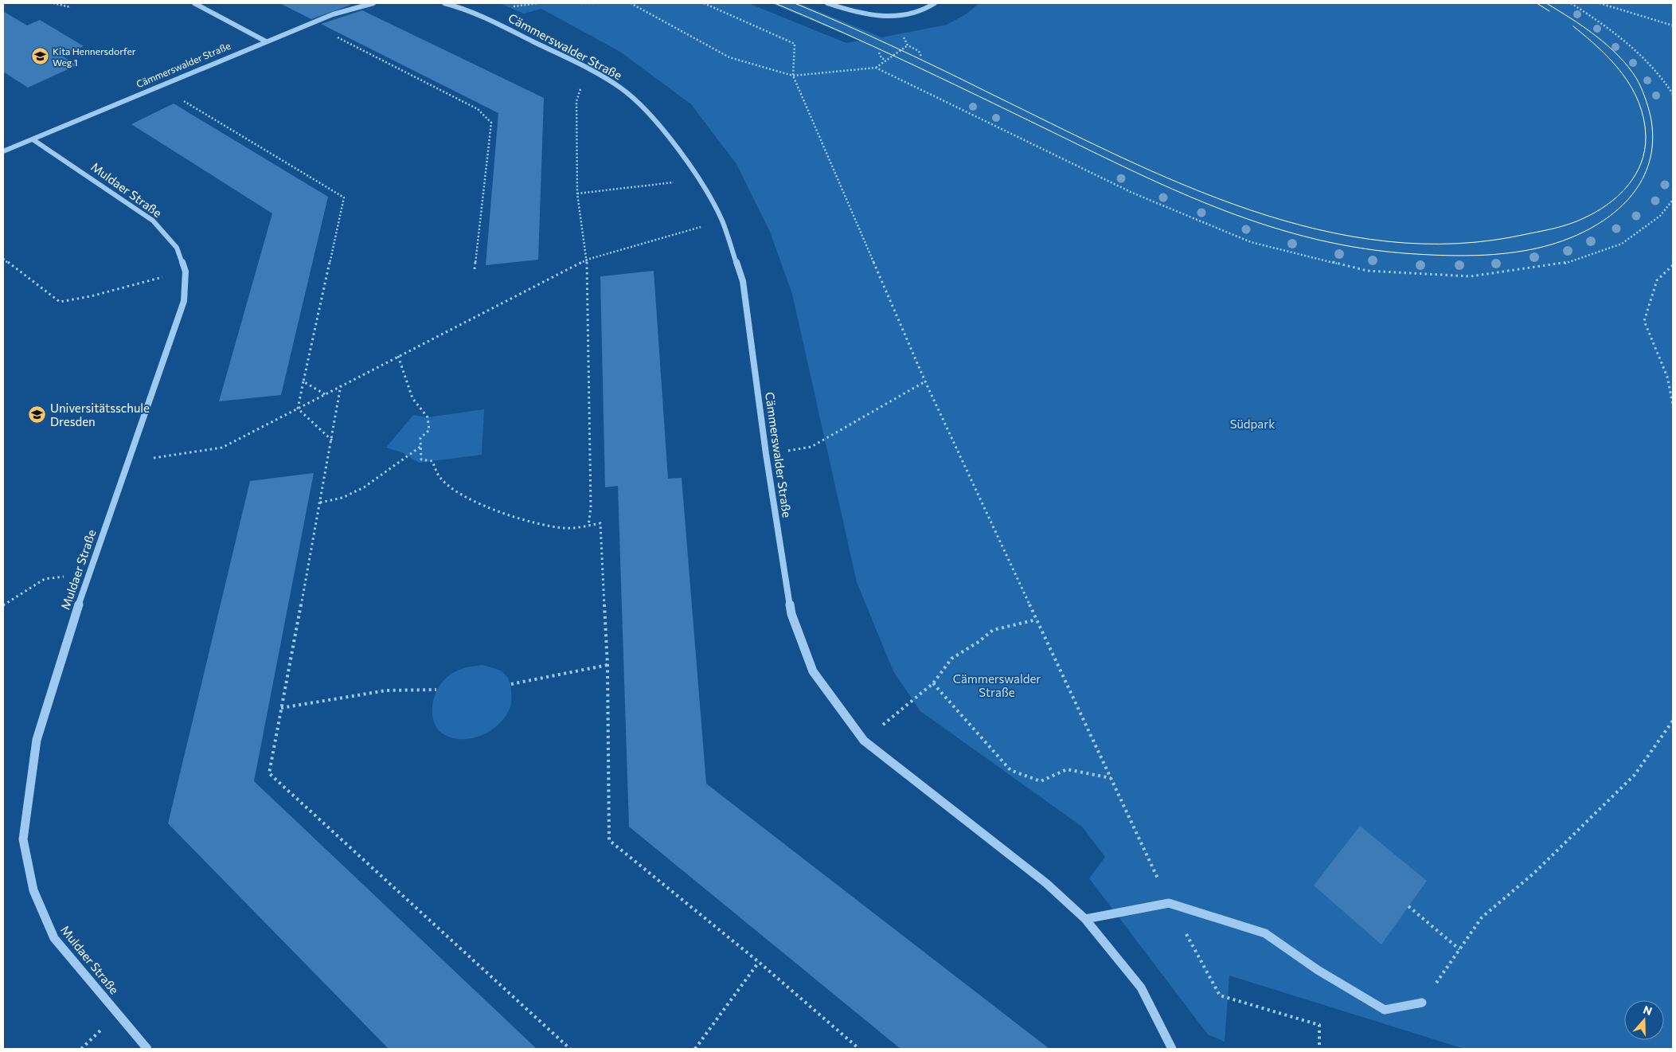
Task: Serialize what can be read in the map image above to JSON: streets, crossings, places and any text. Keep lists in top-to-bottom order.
{
  "streets": {
    "street": ["Cämmerswalder Straße", "Muldaer Straße"]
  },
  "crossings": [
    ["Cämmerswalder Straße", "Muldaer Straße"]
  ],
  "parks": ["Südpark", "Cämmerswalder Straße"],
  "places": {
    "school or university": ["Kita Hennersdorfer Weg 1", "Universitätsschule Dresden"]
  },
  "north": "top"
}
